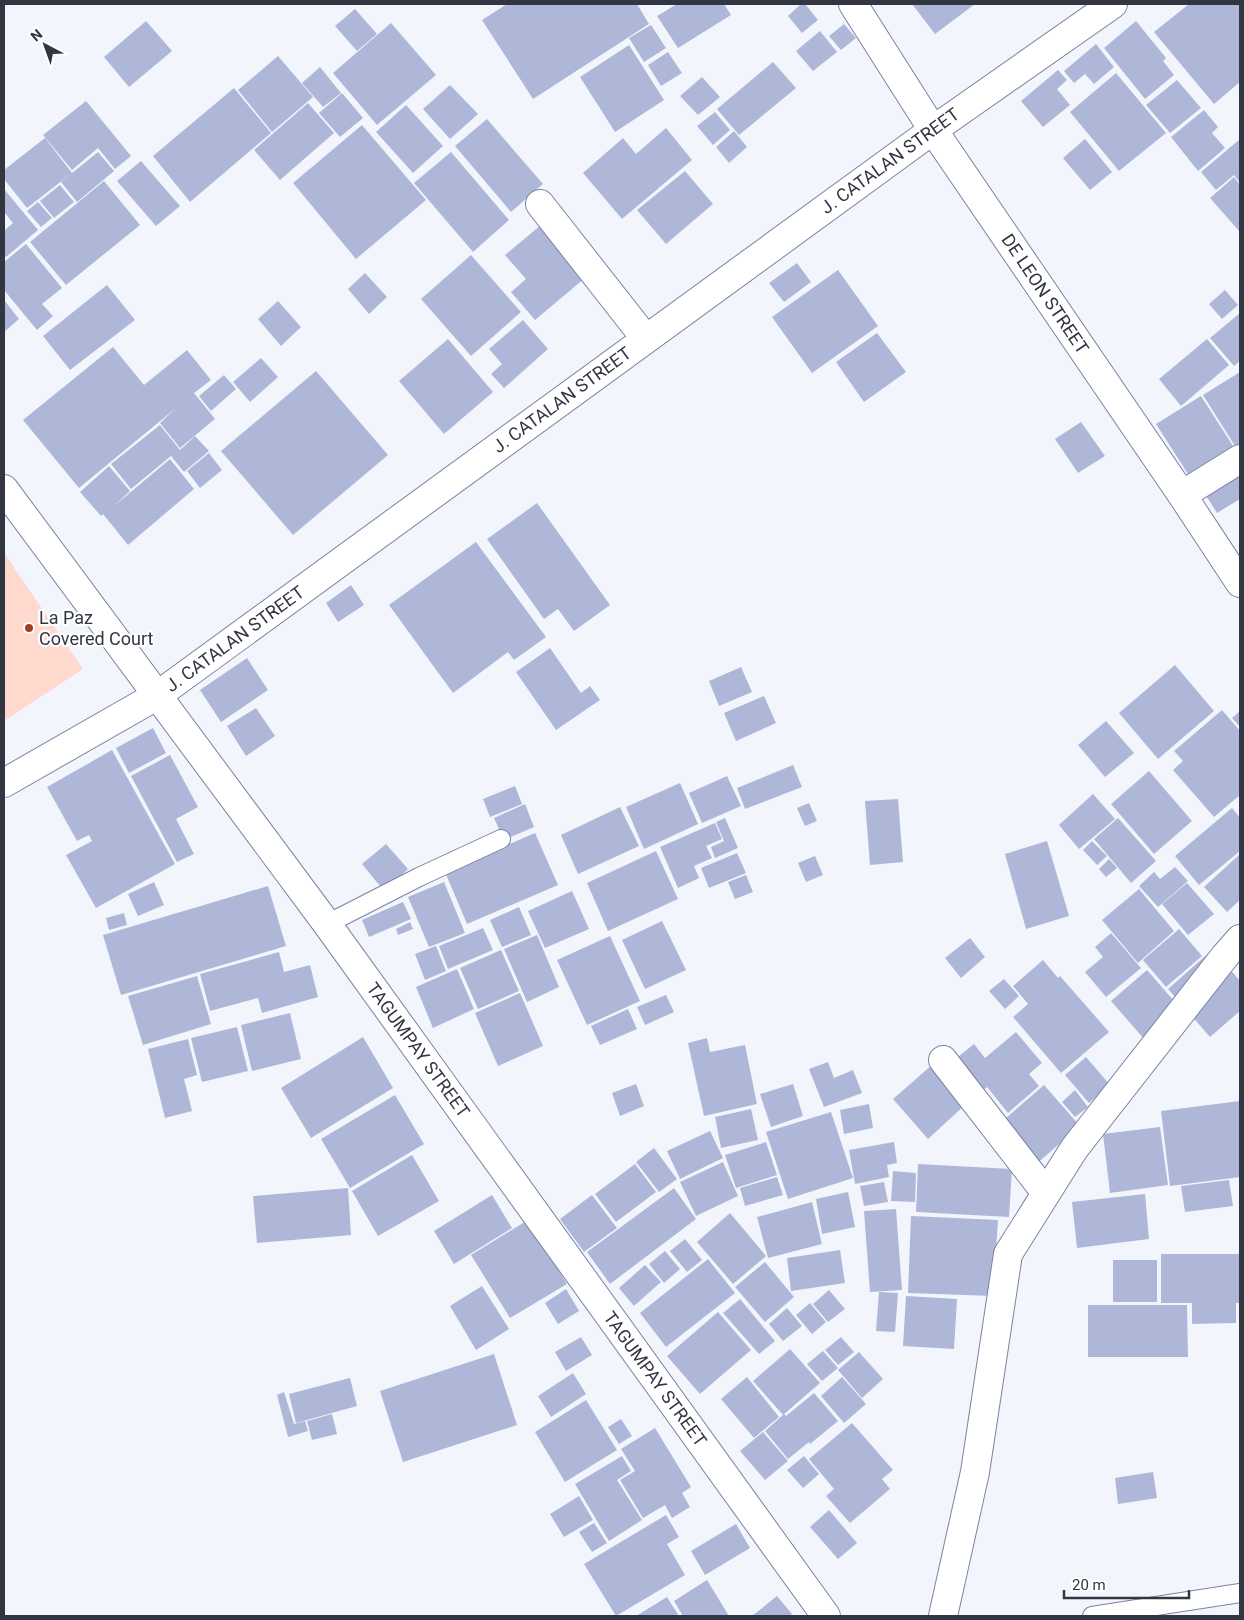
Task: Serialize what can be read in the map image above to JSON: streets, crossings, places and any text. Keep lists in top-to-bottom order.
{
  "streets": {
    "street": ["J. CATALAN STREET", "DE LEON STREET", "TAGUMPAY STREET"]
  },
  "crossings": [
    ["J. CATALAN STREET", "DE LEON STREET"],
    ["J. CATALAN STREET", "TAGUMPAY STREET"]
  ],
  "places": ["La Paz Covered Court"],
  "scale_bar": "20 m",
  "north": "top left"
}
